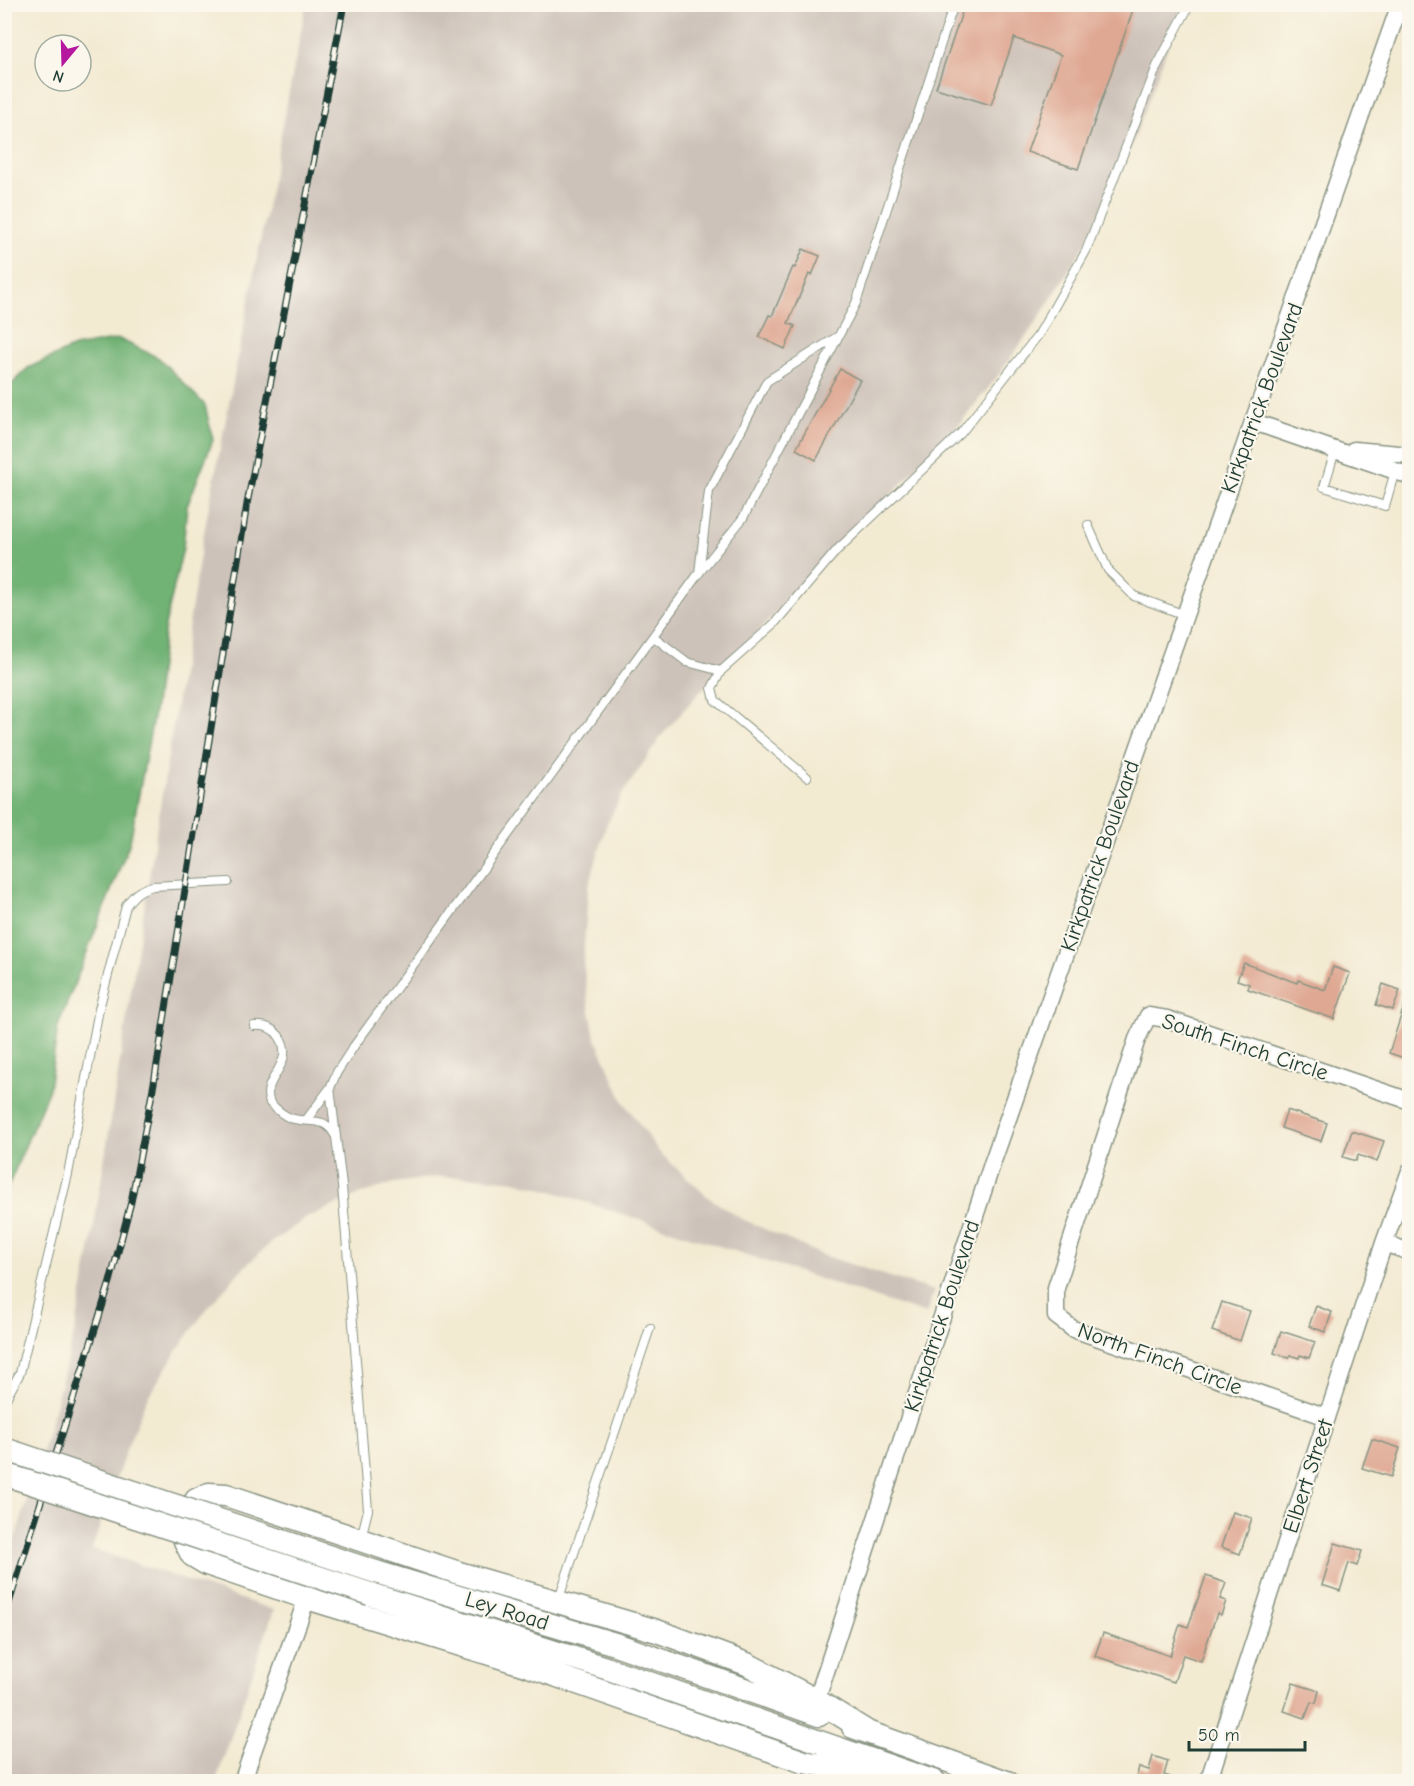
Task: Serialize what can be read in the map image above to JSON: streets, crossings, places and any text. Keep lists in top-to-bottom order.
{
  "streets": {
    "main road": ["Ley Road"],
    "street": [
      "Kirkpatrick Boulevard",
      "South Finch Circle",
      "North Finch Circle",
      "Elbert Street"
    ]
  },
  "crossings": [
    ["Kirkpatrick Boulevard", "Ley Road"],
    ["South Finch Circle", "North Finch Circle"],
    ["North Finch Circle", "Elbert Street"]
  ],
  "scale_bar": "50 m",
  "north": "bottom"
}
